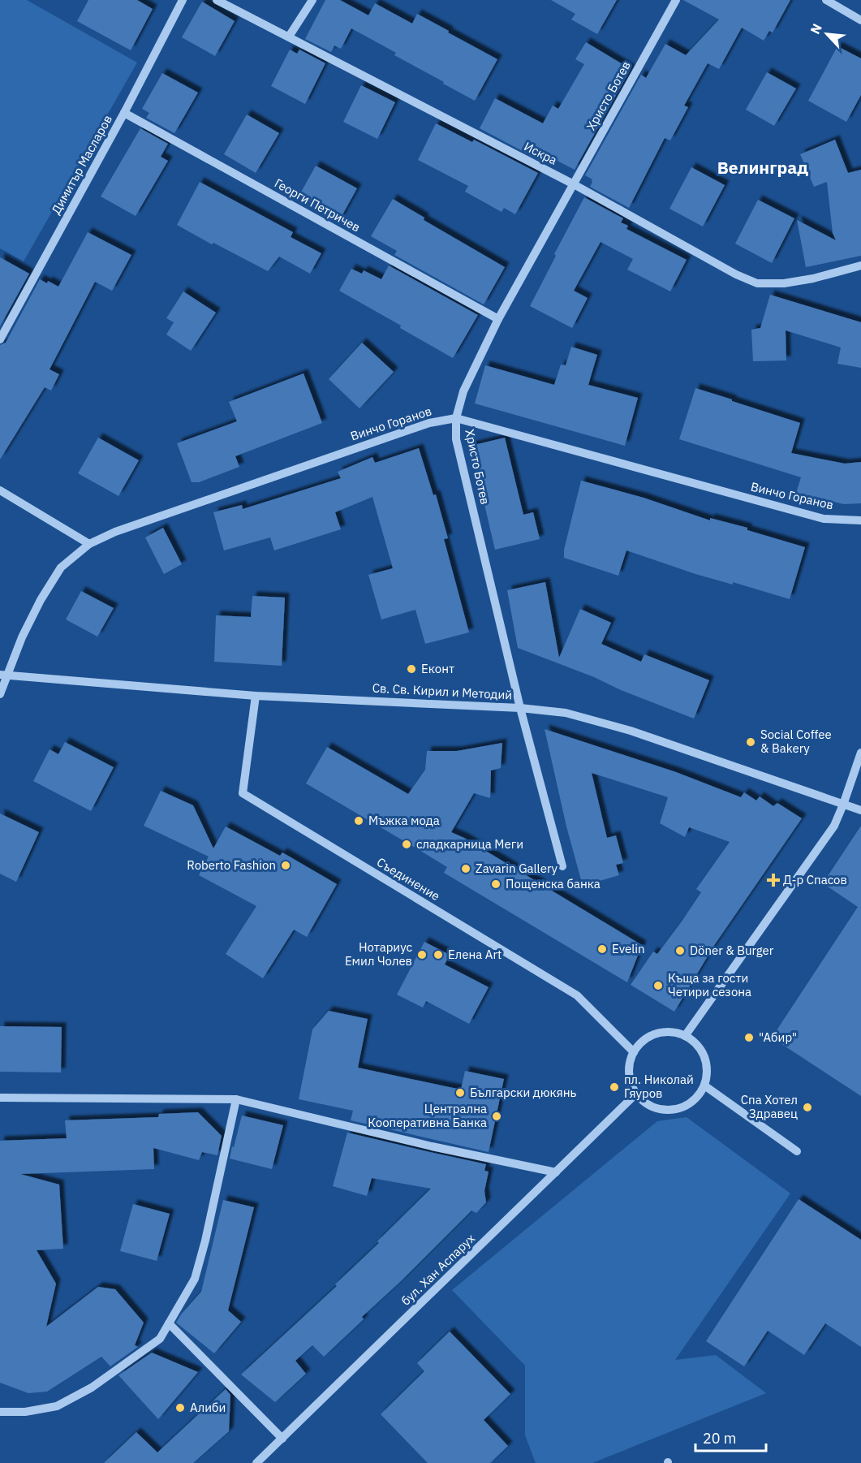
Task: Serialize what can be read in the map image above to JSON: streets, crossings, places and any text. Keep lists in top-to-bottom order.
{
  "streets": {
    "street": [
      "Христо Ботев",
      "Искра",
      "Димитър Масларов",
      "Георги Петричев",
      "Винчо Горанов",
      "Св. Св. Кирил и Методий",
      "Съединение",
      "бул. Хан Аспарух"
    ]
  },
  "crossings": [
    ["Христо Ботев", "Искра"],
    ["Христо Ботев", "Георги Петричев"],
    ["Христо Ботев", "Винчо Горанов"],
    ["Христо Ботев", "Св. Св. Кирил и Методий"],
    ["Димитър Масларов", "Георги Петричев"],
    ["Винчо Горанов", "Св. Св. Кирил и Методий"],
    ["Св. Св. Кирил и Методий", "Съединение"],
    ["Съединение", "бул. Хан Аспарух"]
  ],
  "districts": ["Велинград"],
  "places": {
    "other": [
      "Еконт",
      "Social Coffee & Bakery",
      "Мъжка мода",
      "сладкарница Меги",
      "Roberto Fashion",
      "Zavarin Gallery",
      "Пощенска банка",
      "Evelin",
      "Döner & Burger",
      "Нотариус Емил Чолев",
      "Елена Art",
      "Къща за гости Четири сезона",
      "\"Абир\"",
      "пл. Николай Гяуров",
      "Български дюкянь",
      "Спа Хотел Здравец",
      "Централна Кооперативна Банка",
      "Алиби"
    ],
    "health": ["Д-р Спасов"]
  },
  "scale_bar": "20 m",
  "north": "top left"
}
